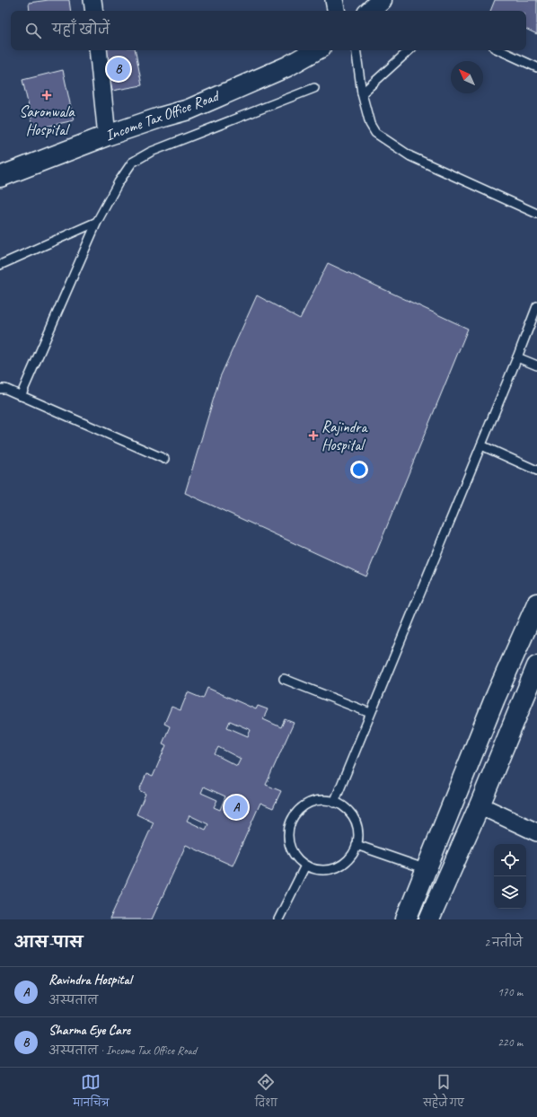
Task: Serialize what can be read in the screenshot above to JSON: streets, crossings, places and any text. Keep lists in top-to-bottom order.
{
  "streets": {
    "main road": ["Income Tax Office Road"]
  },
  "places": {
    "health": ["Saronwala Hospital", "Rajindra Hospital"]
  },
  "north": "top left",
  "page": {
    "search": "यहाँ खोजें",
    "pins": ["B", "A"],
    "heading": ["आस-पास", "2 नतीजे"],
    "list": [
      {
        "mark": "A",
        "name": "Ravindra Hospital",
        "note": "अस्पताल",
        "value": "170 m"
      },
      {
        "mark": "B",
        "name": "Sharma Eye Care",
        "note": "अस्पताल · Income Tax Office Road",
        "value": "220 m"
      }
    ],
    "nav": ["मानचित्र", "दिशा", "सहेजे गए"]
  }
}
